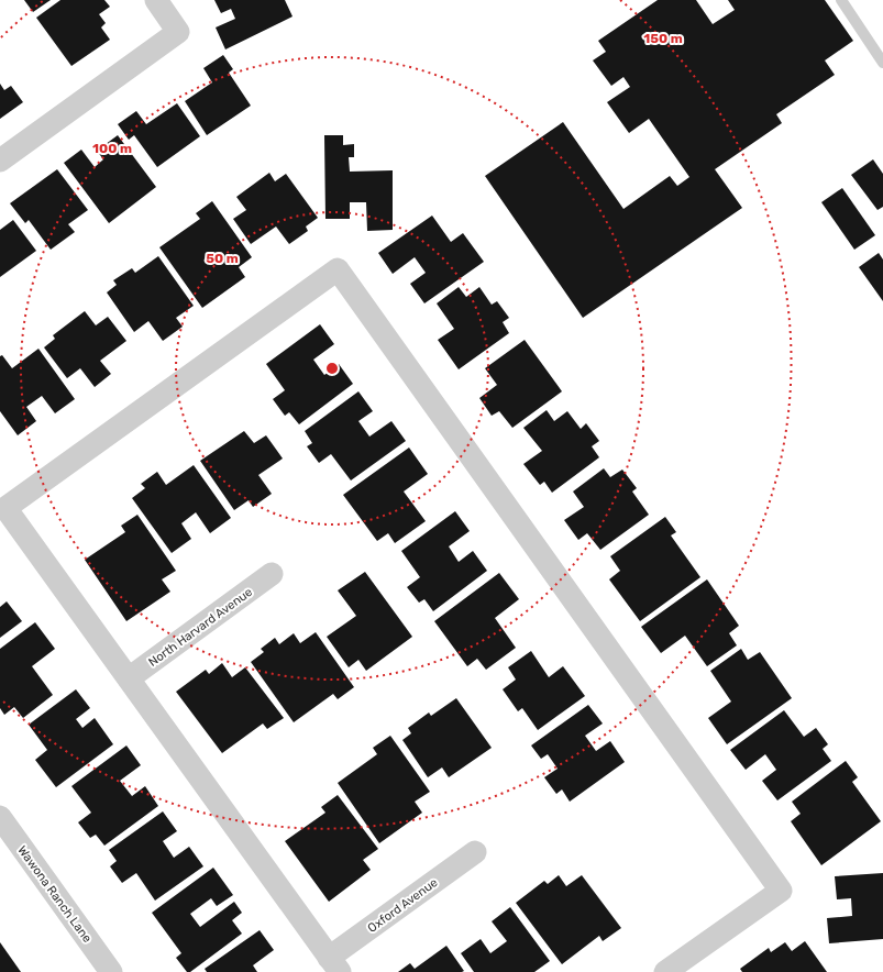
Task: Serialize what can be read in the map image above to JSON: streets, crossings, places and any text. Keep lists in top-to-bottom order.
{
  "streets": {
    "street": ["North Harvard Avenue", "Wawona Ranch Lane", "Oxford Avenue"]
  },
  "rings": ["150 m", "100 m", "50 m"]
}
